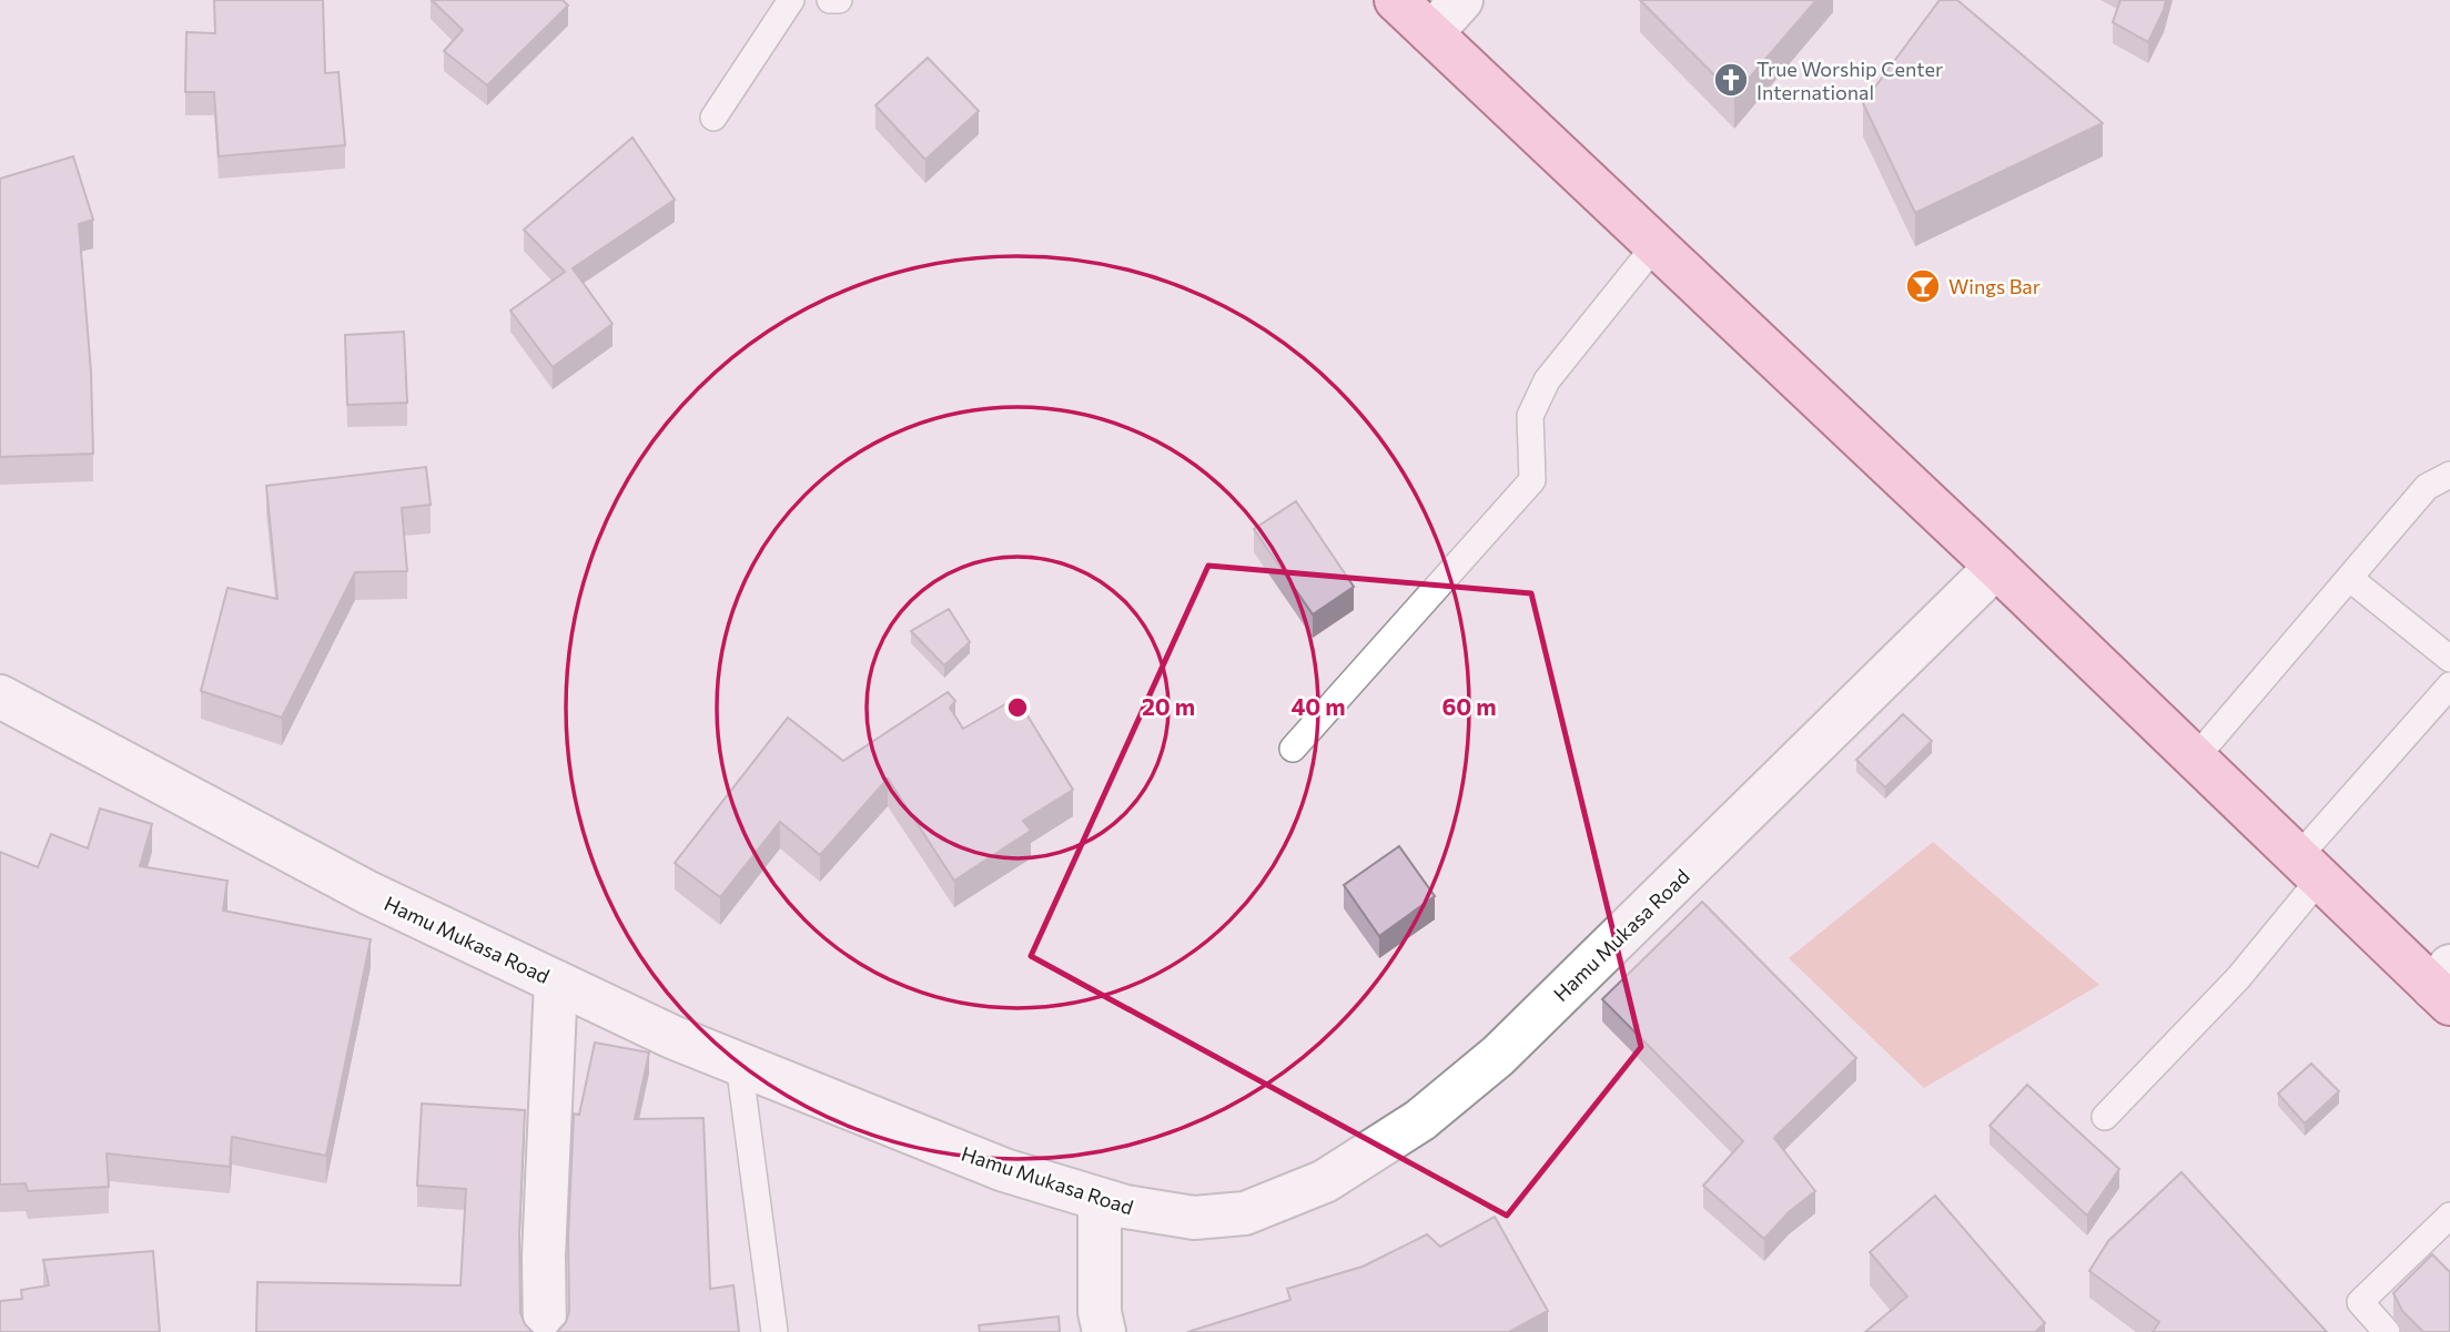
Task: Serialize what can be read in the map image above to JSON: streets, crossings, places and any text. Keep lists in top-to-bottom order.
{
  "streets": {
    "street": ["Hamu Mukasa Road"]
  },
  "places": {
    "church": ["True Worship Center International"],
    "bar": ["Wings Bar"]
  },
  "rings": ["20 m", "40 m", "60 m"]
}
